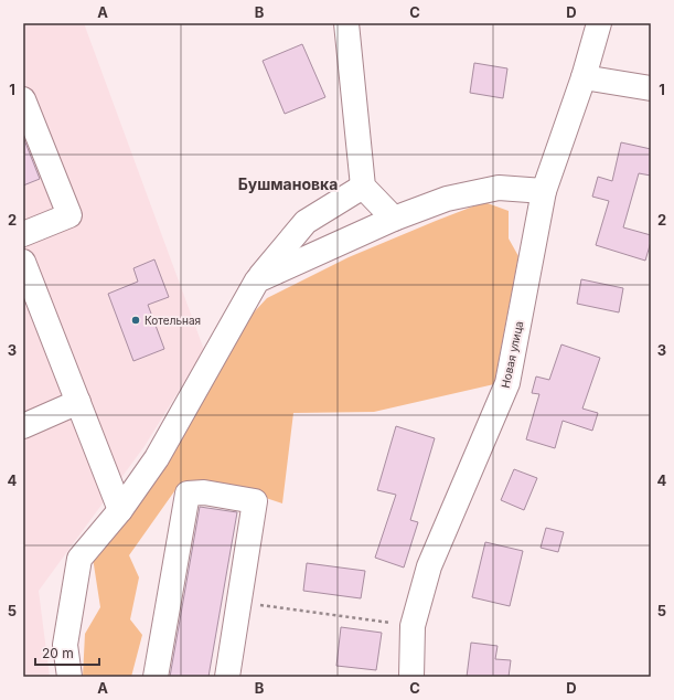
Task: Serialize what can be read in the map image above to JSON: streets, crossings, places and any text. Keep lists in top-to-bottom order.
{
  "streets": {
    "street": ["Новая улица"]
  },
  "districts": ["Бушмановка"],
  "places": ["Котельная"],
  "scale_bar": "20 m",
  "grid": {
    "columns": [
      "A",
      "B",
      "C",
      "D"
    ],
    "rows": [
      "1",
      "2",
      "3",
      "4",
      "5"
    ]
  }
}
